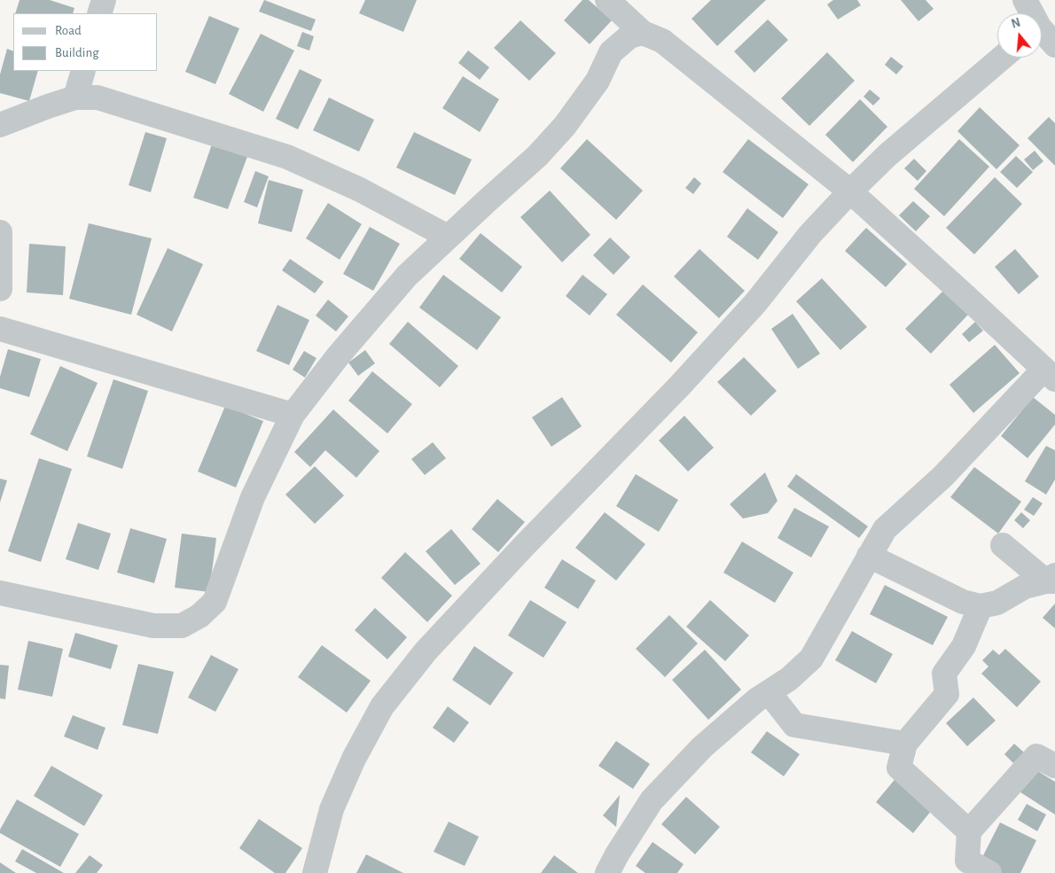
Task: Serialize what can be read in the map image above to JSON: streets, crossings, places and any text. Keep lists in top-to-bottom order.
{
  "legend": ["Road", "Building"],
  "north": "top"
}
